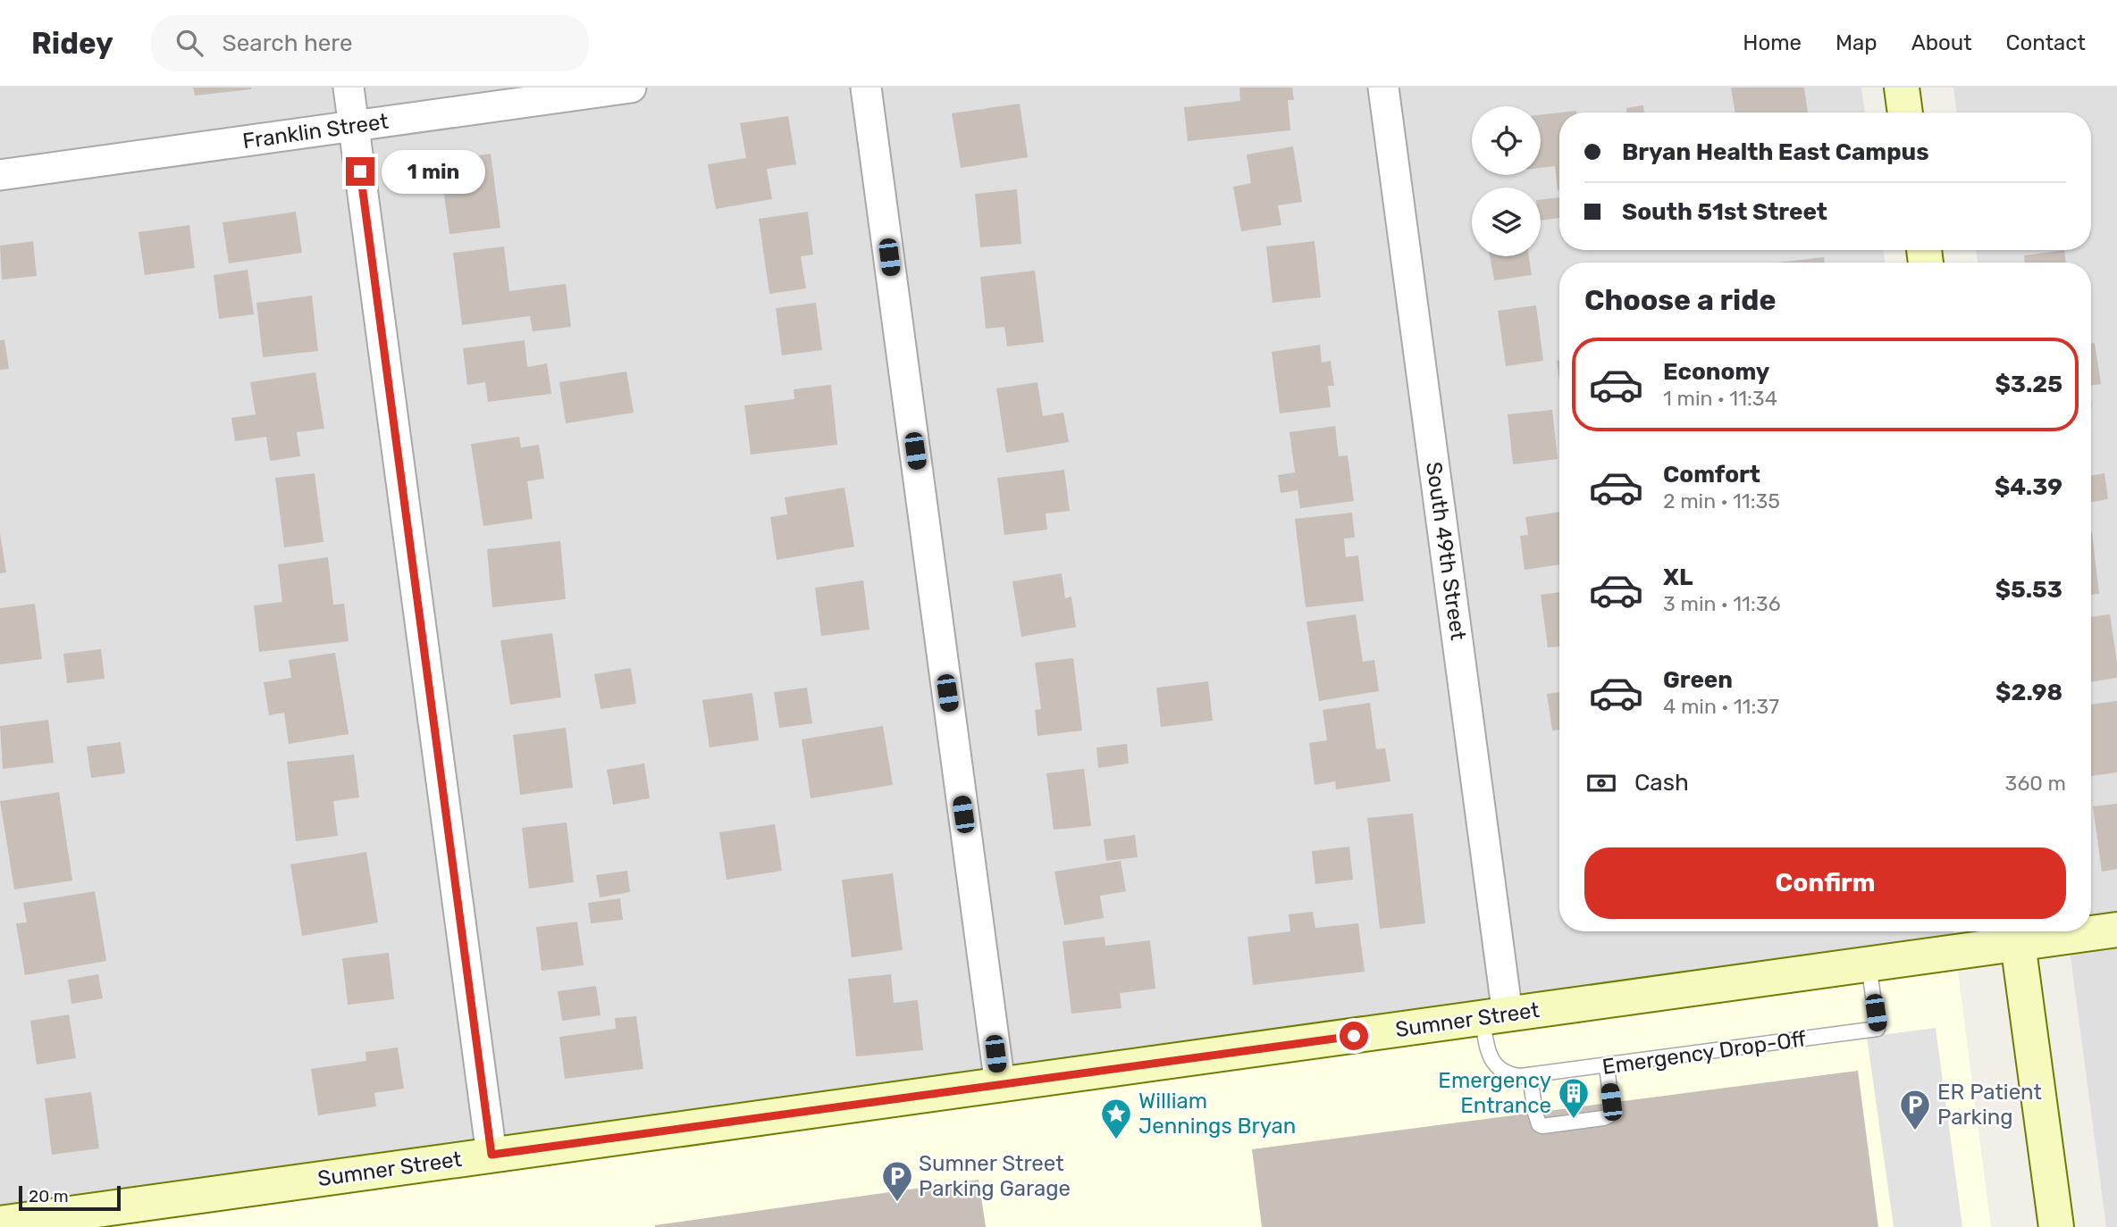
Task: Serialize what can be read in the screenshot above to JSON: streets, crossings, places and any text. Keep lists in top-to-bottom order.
{
  "streets": {
    "street": ["Franklin Street", "South 49th Street", "Sumner Street"],
    "lane": ["Emergency Drop-Off"]
  },
  "crossings": [
    ["South 49th Street", "Sumner Street"],
    ["Sumner Street", "Emergency Drop-Off"]
  ],
  "places": {
    "building": ["Emergency Entrance"],
    "parking": ["ER Patient Parking", "Sumner Street Parking Garage"],
    "place": ["William Jennings Bryan"]
  },
  "scale_bar": "20 m",
  "page": {
    "header": "Ridey",
    "search": "Search here",
    "nav": [
      "Home",
      "Map",
      "About",
      "Contact"
    ],
    "banner": ["Bryan Health East Campus", "South 51st Street"],
    "bubble": "1 min",
    "heading": "Choose a ride",
    "list": [
      {
        "name": "Economy",
        "note": "1 min · 11:34",
        "value": "$3.25"
      },
      {
        "name": "Comfort",
        "note": "2 min · 11:35",
        "value": "$4.39"
      },
      {
        "name": "XL",
        "note": "3 min · 11:36",
        "value": "$5.53"
      },
      {
        "name": "Green",
        "note": "4 min · 11:37",
        "value": "$2.98"
      }
    ],
    "pay": ["Cash", "360 m"],
    "buttons": "Confirm",
    "scale": "20 m"
  }
}
